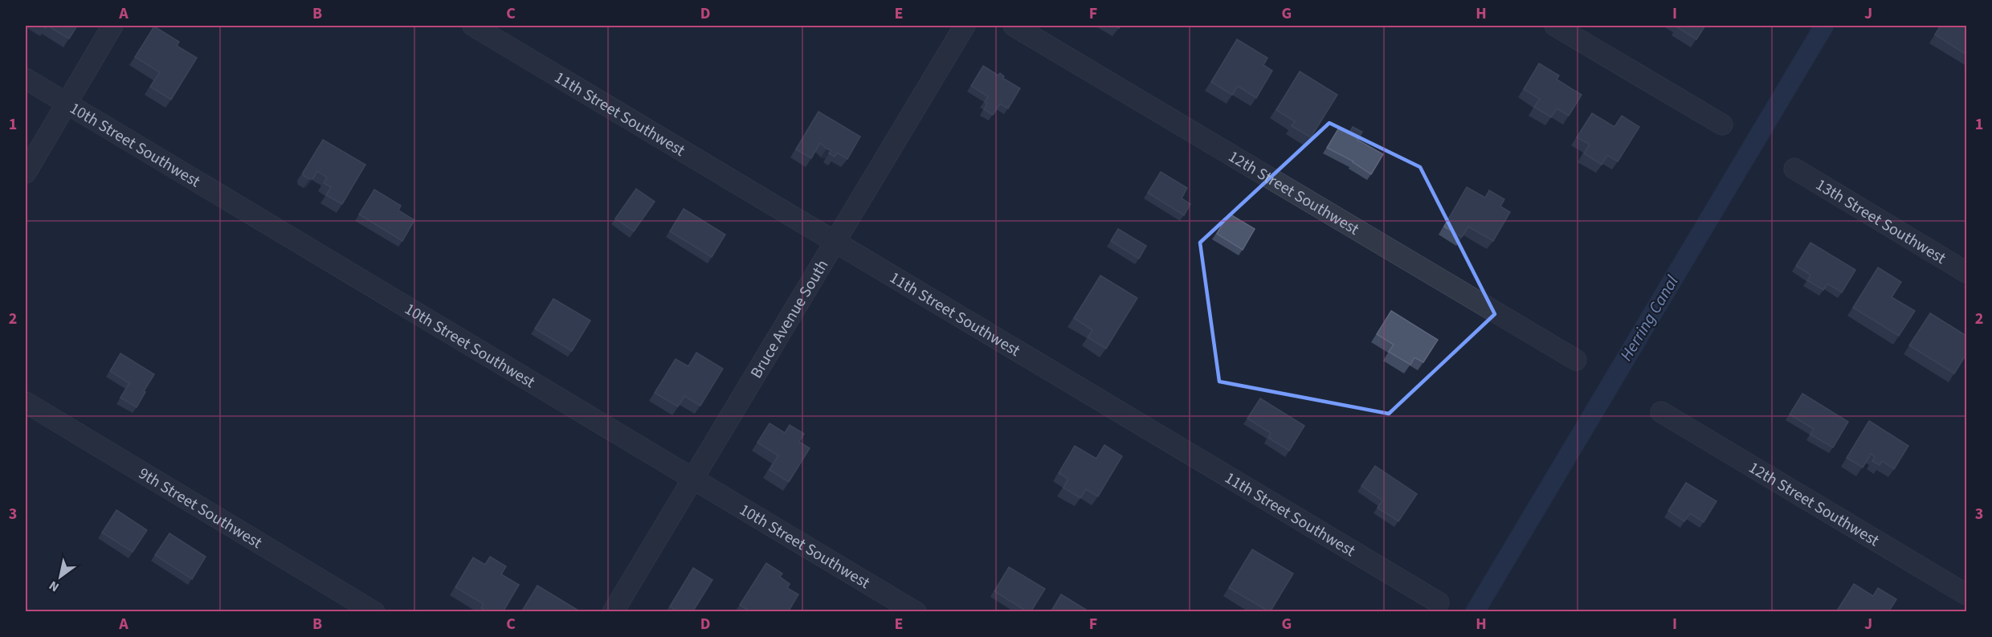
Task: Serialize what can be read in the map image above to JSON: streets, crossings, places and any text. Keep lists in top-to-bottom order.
{
  "streets": {
    "street": [
      "11th Street Southwest",
      "10th Street Southwest",
      "12th Street Southwest",
      "13th Street Southwest",
      "Bruce Avenue South",
      "9th Street Southwest"
    ]
  },
  "crossings": [
    ["11th Street Southwest", "Bruce Avenue South"],
    ["10th Street Southwest", "Bruce Avenue South"]
  ],
  "water": ["Herring Canal"],
  "north": "bottom left",
  "grid": {
    "columns": [
      "A",
      "B",
      "C",
      "D",
      "E",
      "F",
      "G",
      "H",
      "I",
      "J"
    ],
    "rows": ["1", "2", "3"]
  }
}
